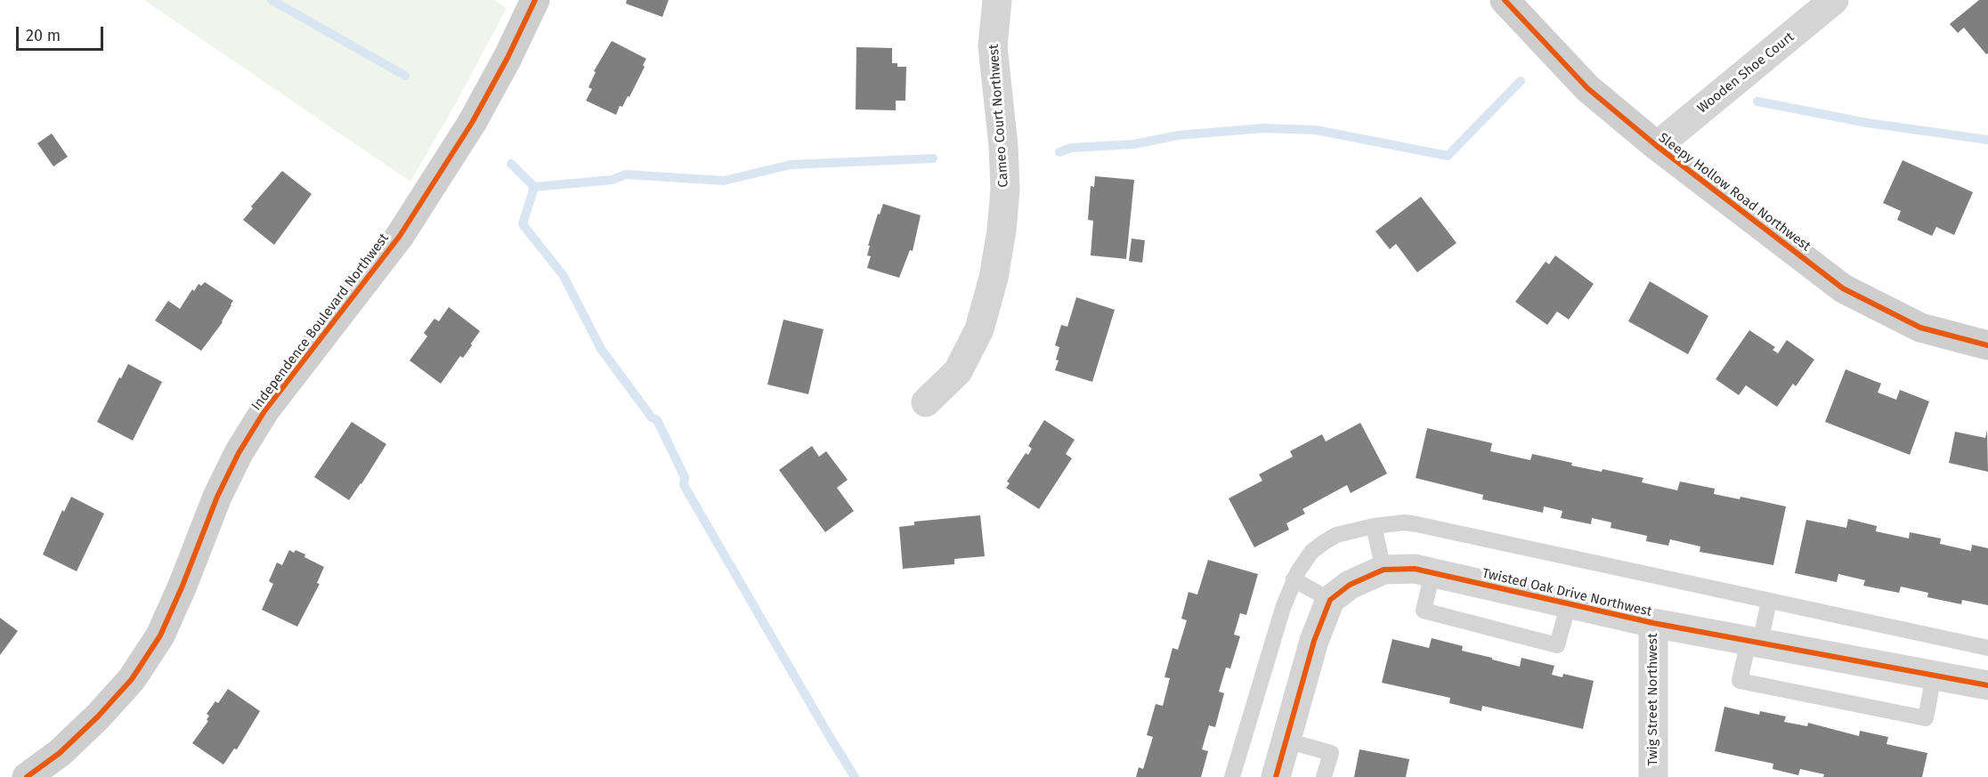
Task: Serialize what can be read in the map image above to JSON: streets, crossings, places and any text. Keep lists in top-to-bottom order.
{
  "streets": {
    "street": [
      "Wooden Shoe Court",
      "Cameo Court Northwest",
      "Sleepy Hollow Road Northwest",
      "Independence Boulevard Northwest",
      "Twisted Oak Drive Northwest",
      "Twig Street Northwest"
    ]
  },
  "crossings": [
    ["Wooden Shoe Court", "Sleepy Hollow Road Northwest"],
    ["Twisted Oak Drive Northwest", "Twig Street Northwest"]
  ],
  "scale_bar": "20 m"
}
